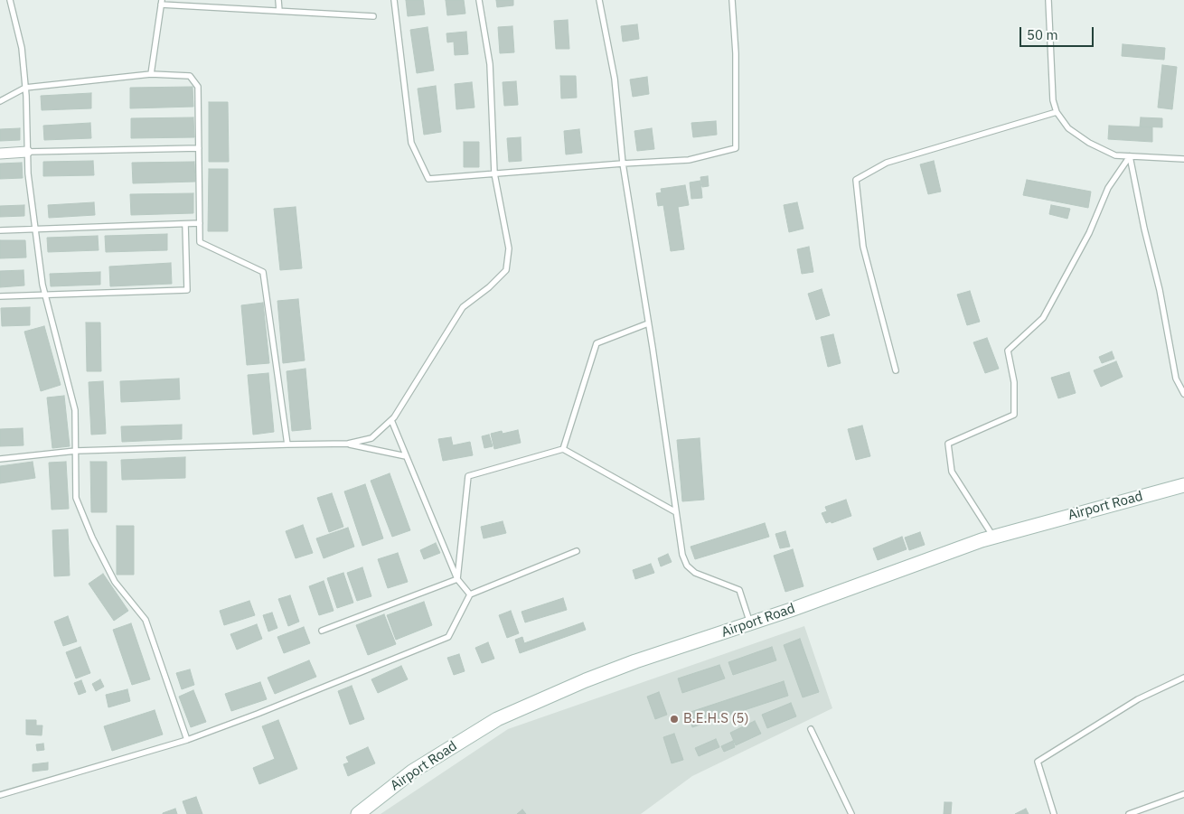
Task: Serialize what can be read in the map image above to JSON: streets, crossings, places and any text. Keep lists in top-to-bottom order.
{
  "streets": {
    "main road": ["Airport Road"]
  },
  "places": ["B.E.H.S (5)"],
  "scale_bar": "50 m"
}
